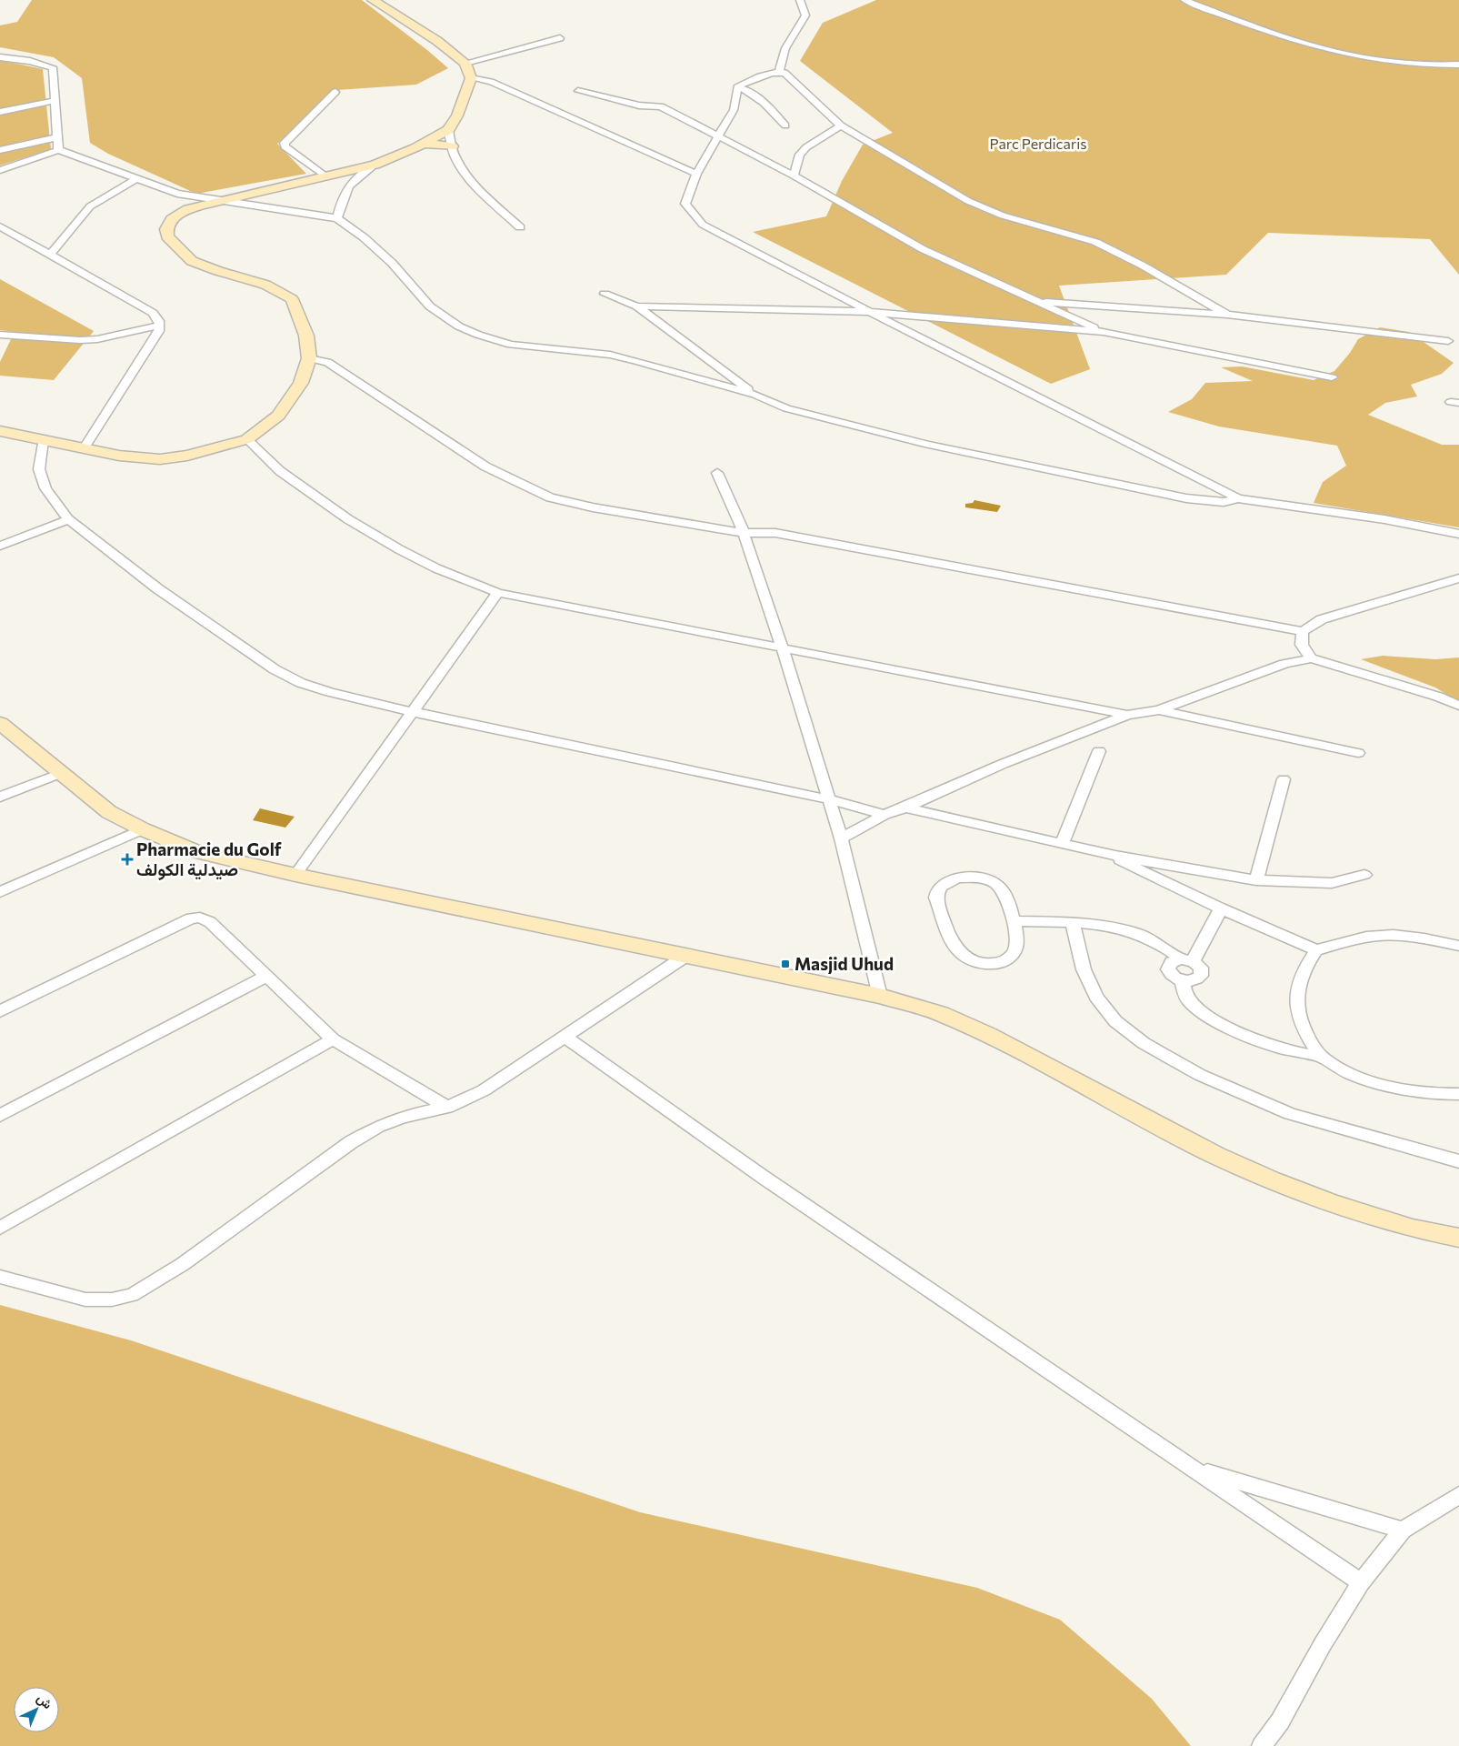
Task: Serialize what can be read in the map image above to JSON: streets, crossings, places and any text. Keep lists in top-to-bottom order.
{
  "parks": ["Parc Perdicaris"],
  "places": {
    "health": ["Pharmacie du Golf صيدلية الكولف"],
    "transit": ["Masjid Uhud"]
  },
  "north": "top right"
}
